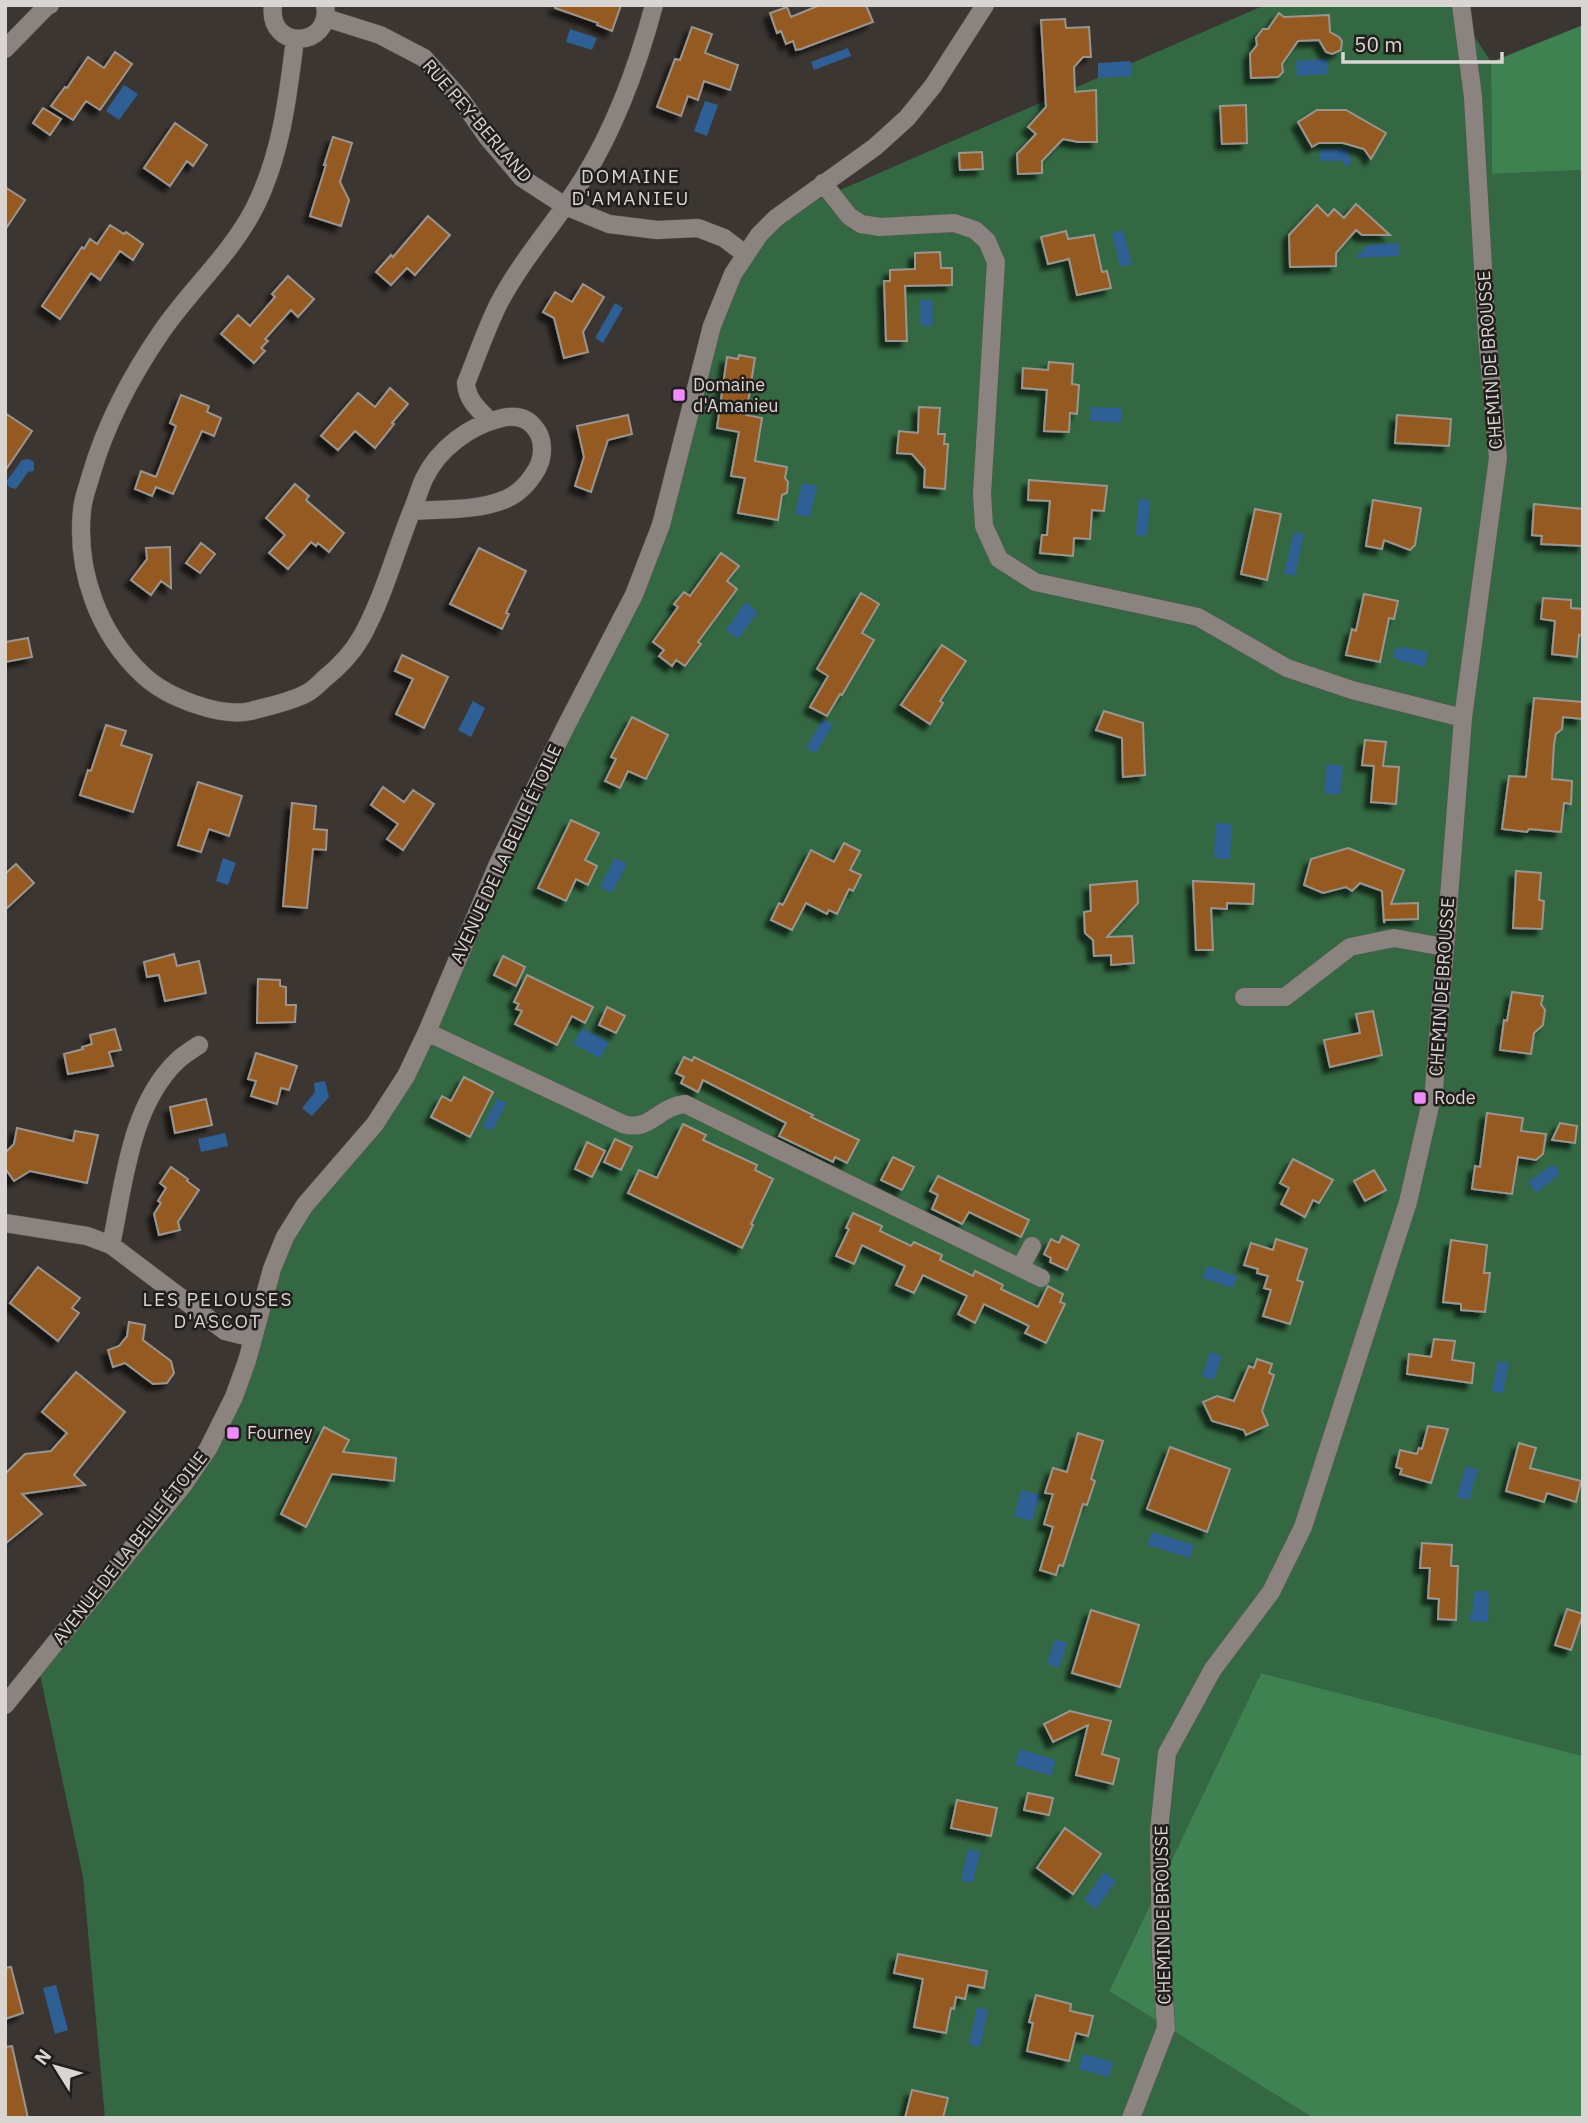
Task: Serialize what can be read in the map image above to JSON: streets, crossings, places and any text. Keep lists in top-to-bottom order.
{
  "streets": {
    "street": ["RUE PEY-BERLAND", "CHEMIN DE BROUSSE", "AVENUE DE LA BELLE ÉTOILE"]
  },
  "crossings": [
    ["RUE PEY-BERLAND", "AVENUE DE LA BELLE ÉTOILE"]
  ],
  "districts": ["DOMAINE D'AMANIEU", "LES PELOUSES D'ASCOT"],
  "places": {
    "transit": ["Domaine d'Amanieu", "Rode", "Fourney"]
  },
  "scale_bar": "50 m",
  "north": "top left"
}
